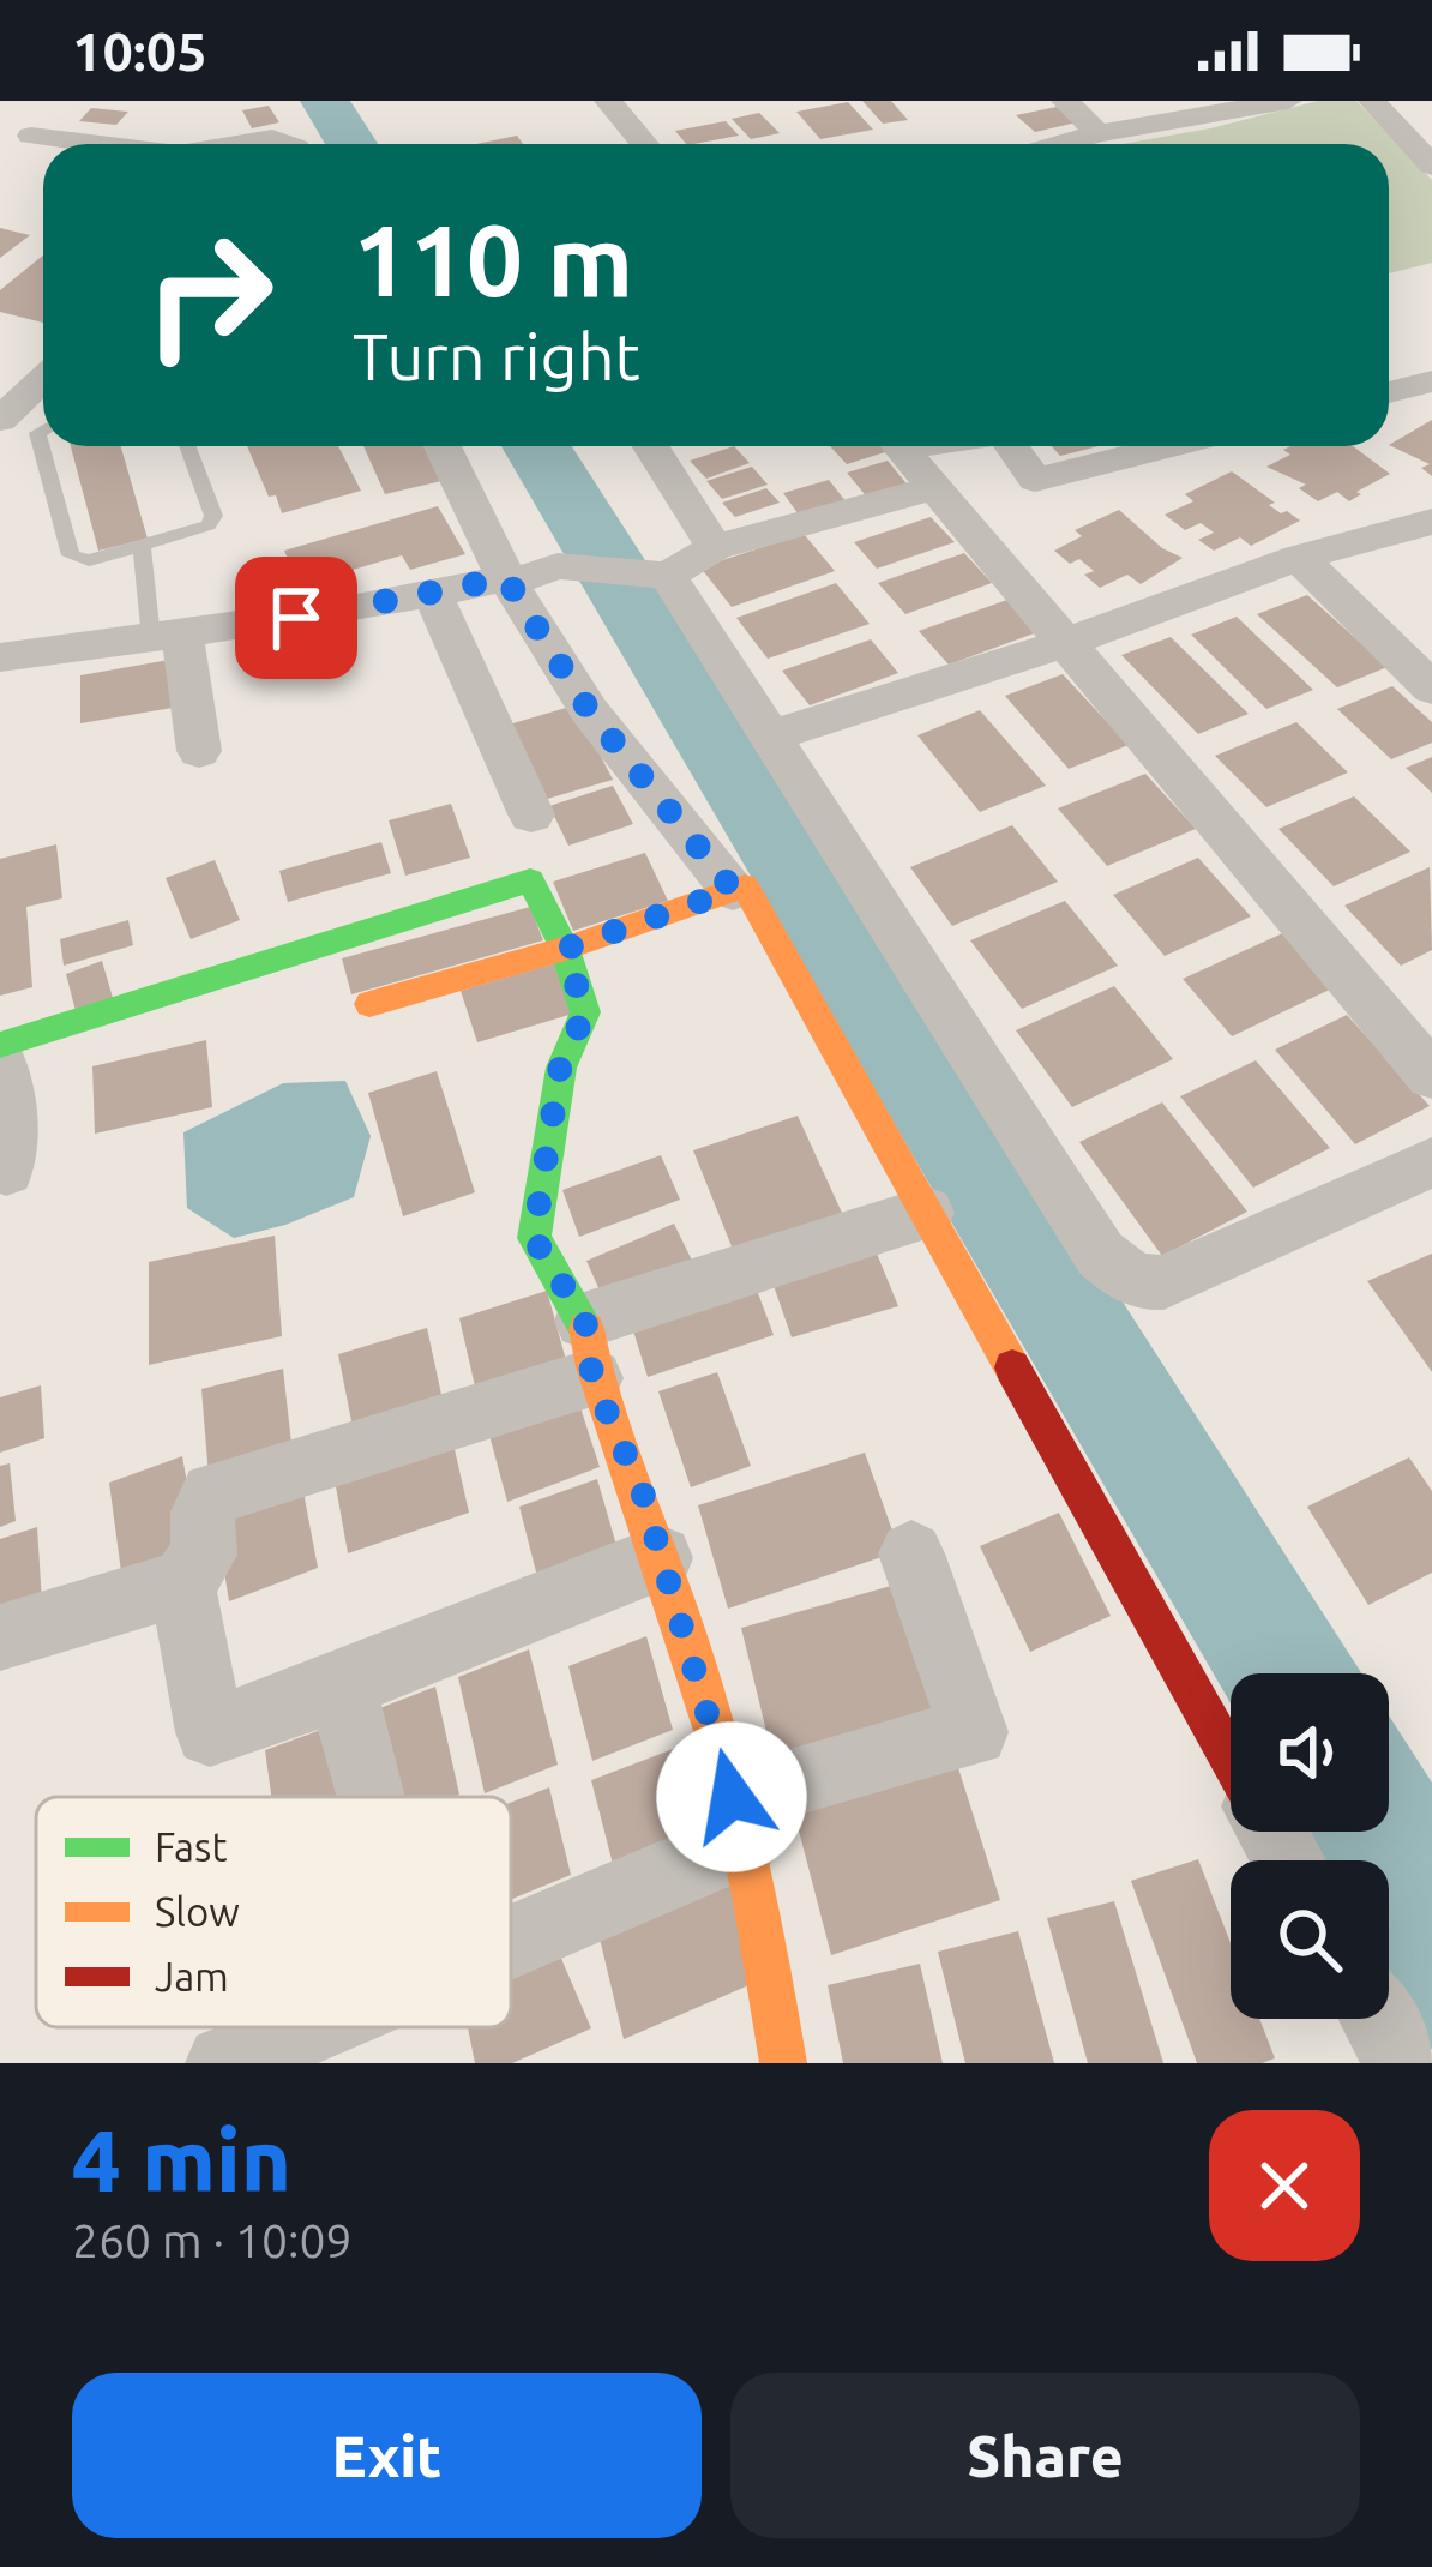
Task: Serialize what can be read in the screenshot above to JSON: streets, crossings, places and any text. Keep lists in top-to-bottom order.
{
  "legend": ["Fast", "Slow", "Jam"],
  "page": {
    "status": "10:05",
    "turn": ["110 m", "Turn right"],
    "heading": ["4 min", "260 m · 10:09"],
    "buttons": ["Exit", "Share"]
  }
}
